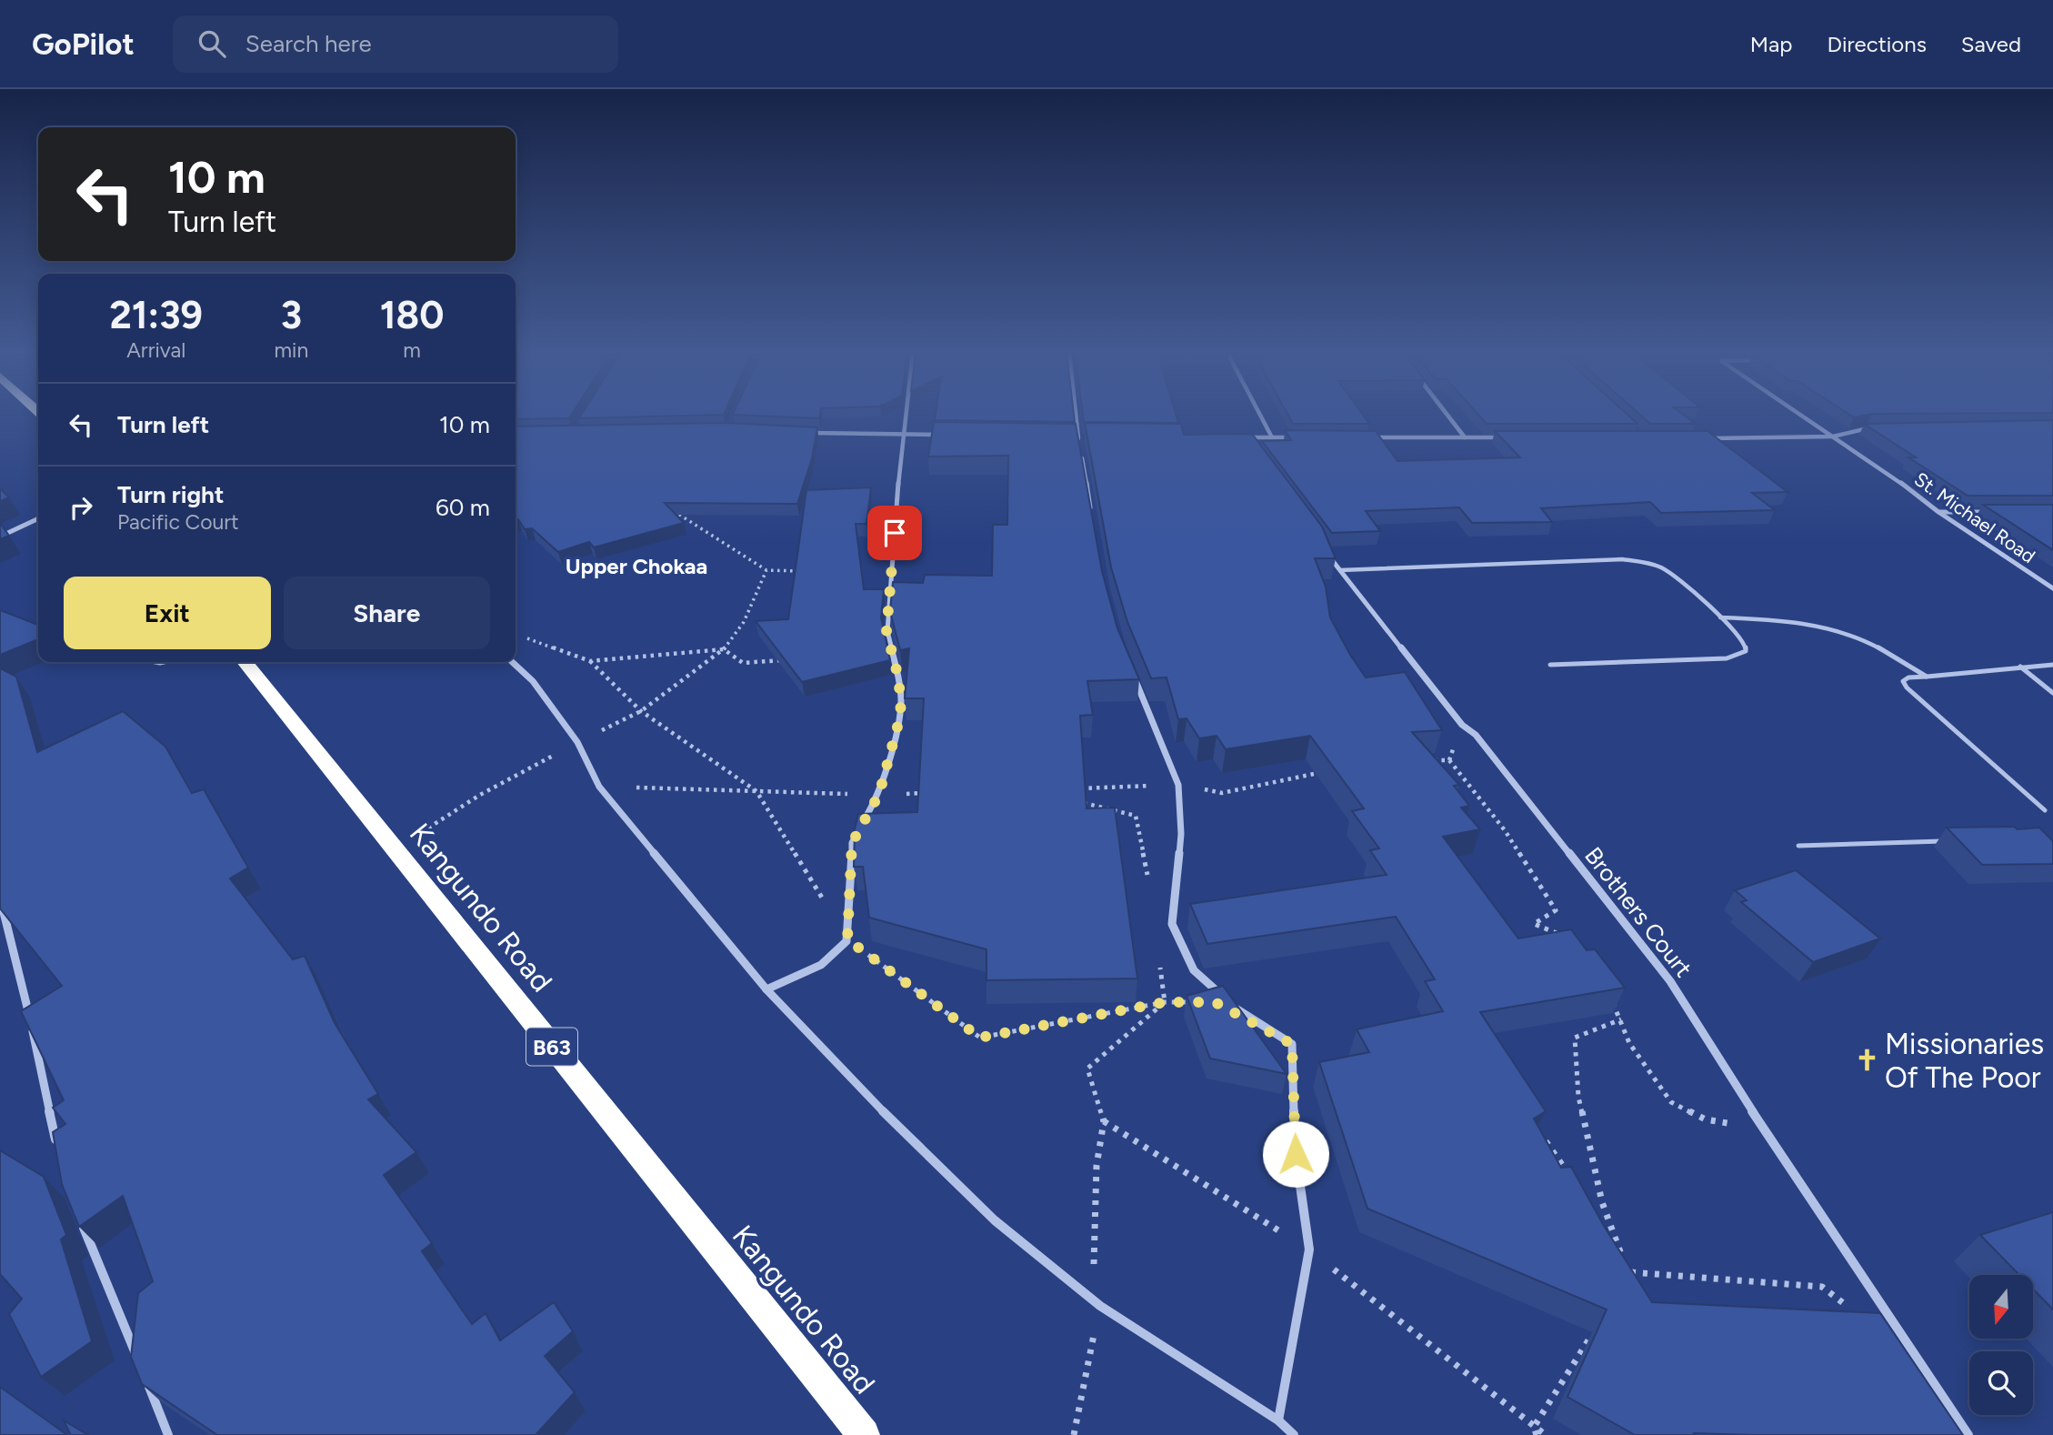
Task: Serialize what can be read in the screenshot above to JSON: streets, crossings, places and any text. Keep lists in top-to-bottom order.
{
  "streets": {
    "highway": ["Kangundo Road", "B63"],
    "street": ["St. Michael Road", "Brothers Court"]
  },
  "districts": ["Upper Chokaa"],
  "places": {
    "church": ["Missionaries Of The Poor"]
  },
  "north": "bottom",
  "page": {
    "header": "GoPilot",
    "search": "Search here",
    "nav": ["Map", "Directions", "Saved"],
    "turn": ["10 m", "Turn left"],
    "eta": [
      "21:39",
      "Arrival",
      "3",
      "min",
      "180",
      "m"
    ],
    "list": [
      {
        "name": "Turn left",
        "value": "10 m"
      },
      {
        "name": "Turn right",
        "note": "Pacific Court",
        "value": "60 m"
      }
    ],
    "buttons": ["Exit", "Share"]
  }
}
